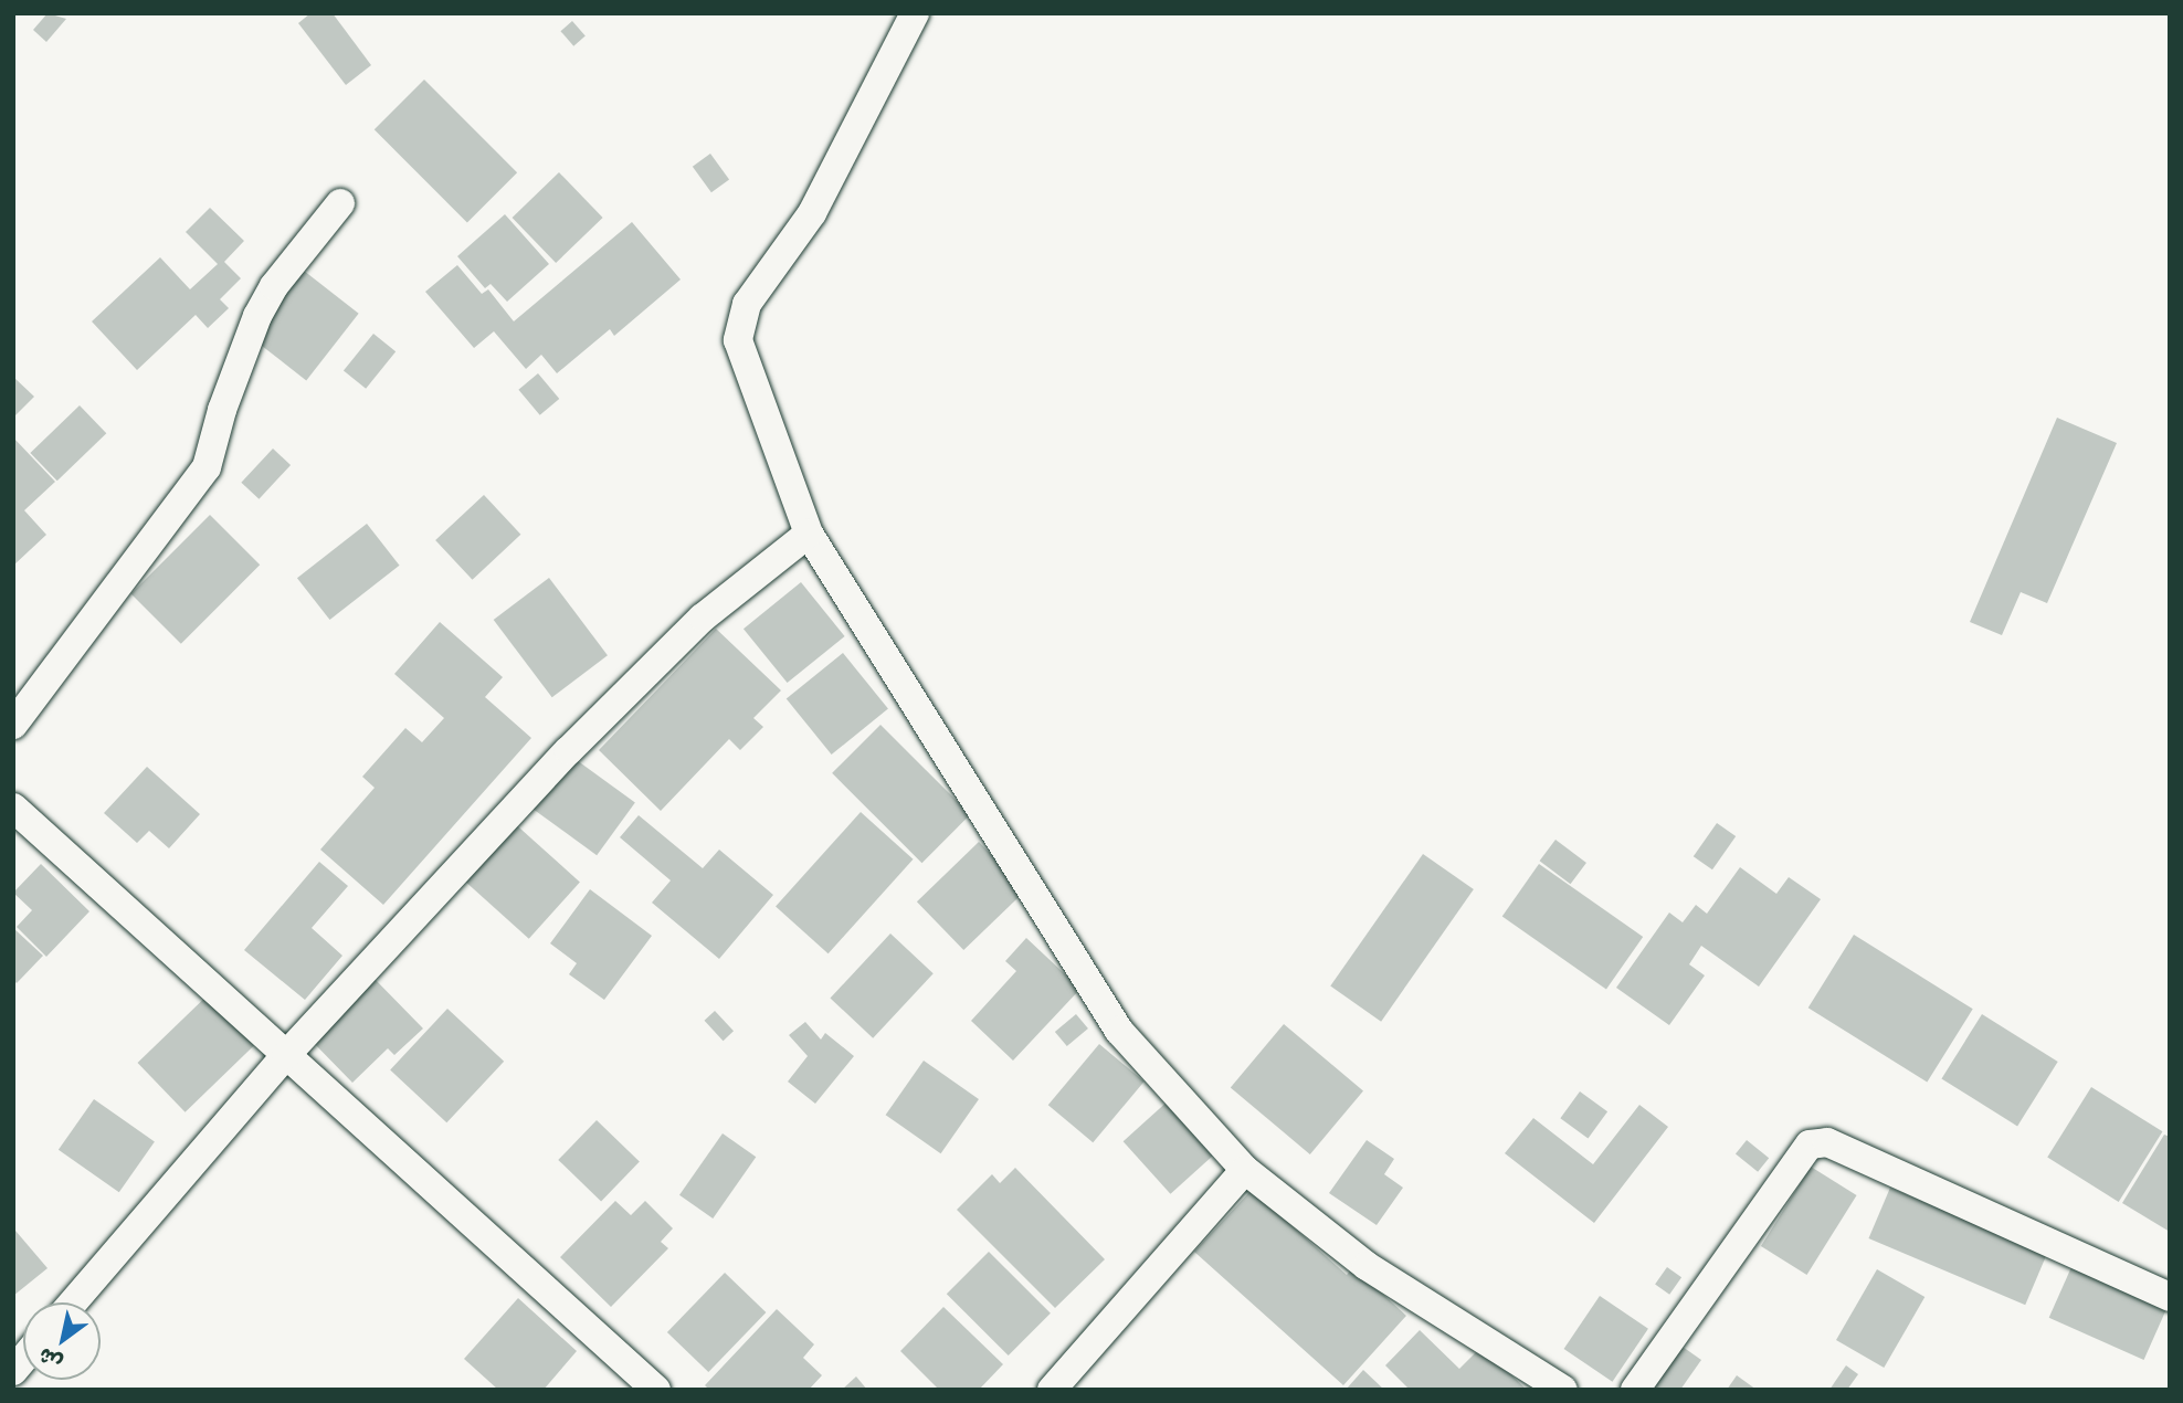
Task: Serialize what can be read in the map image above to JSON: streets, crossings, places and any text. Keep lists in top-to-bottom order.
{
  "north": "bottom left"
}
